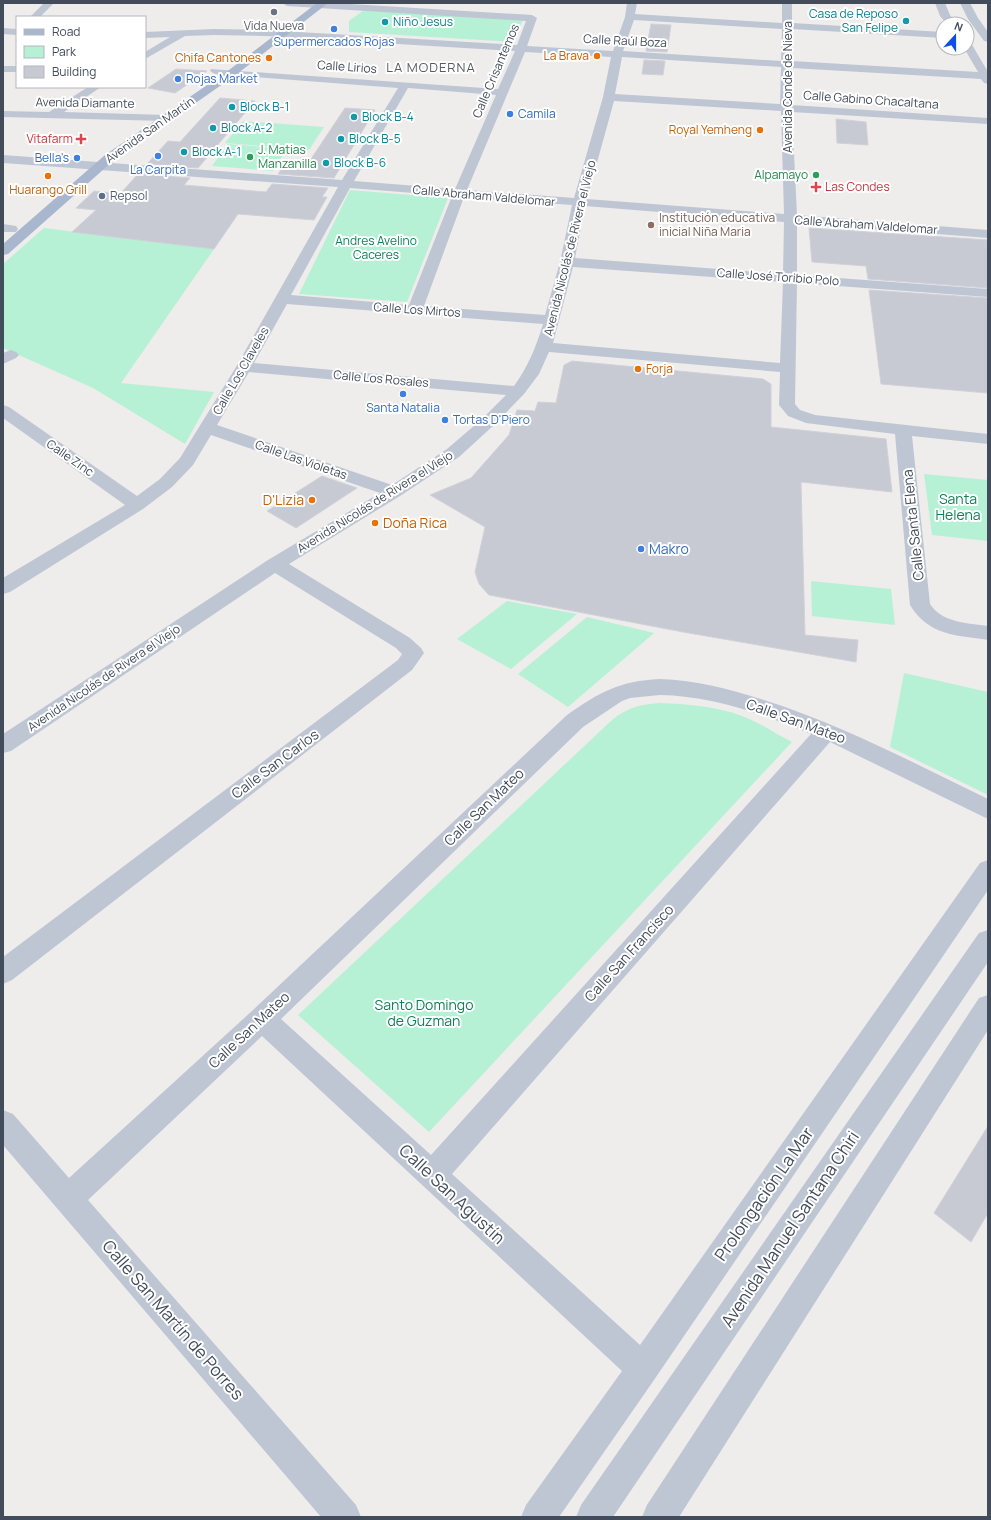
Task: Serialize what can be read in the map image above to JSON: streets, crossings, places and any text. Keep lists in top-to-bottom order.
{
  "streets": {
    "main road": ["Avenida San Martín"],
    "street": [
      "Calle Raúl Boza",
      "Calle Lirios",
      "Calle Crisantemos",
      "Avenida Conde de Nieva",
      "Calle Gabino Chacaltana",
      "Avenida Diamante",
      "Calle Abraham Valdelomar",
      "Avenida Nicolás de Rivera el Viejo",
      "Calle José Toribio Polo",
      "Calle Los Mirtos",
      "Calle Los Claveles",
      "Calle Los Rosales",
      "Calle Zinc",
      "Calle Las Violetas",
      "Calle Santa Elena",
      "Calle San Mateo",
      "Calle San Carlos",
      "Calle San Francisco",
      "Calle San Agustín",
      "Prolongación La Mar",
      "Avenida Manuel Santana Chiri",
      "Calle San Martín de Porres"
    ]
  },
  "crossings": [
    ["Calle Raúl Boza", "Calle Crisantemos"],
    ["Calle Raúl Boza", "Avenida Conde de Nieva"],
    ["Calle Raúl Boza", "Avenida San Martín"],
    ["Calle Raúl Boza", "Avenida Nicolás de Rivera el Viejo"],
    ["Calle Lirios", "Calle Crisantemos"],
    ["Calle Lirios", "Avenida San Martín"],
    ["Calle Lirios", "Calle Los Claveles"],
    ["Calle Crisantemos", "Avenida San Martín"],
    ["Calle Crisantemos", "Calle Abraham Valdelomar"],
    ["Calle Crisantemos", "Calle Los Mirtos"],
    ["Avenida Conde de Nieva", "Calle Gabino Chacaltana"],
    ["Avenida Conde de Nieva", "Calle Abraham Valdelomar"],
    ["Avenida Conde de Nieva", "Calle José Toribio Polo"],
    ["Avenida Conde de Nieva", "Calle Santa Elena"],
    ["Calle Gabino Chacaltana", "Avenida Nicolás de Rivera el Viejo"],
    ["Avenida Diamante", "Avenida San Martín"],
    ["Avenida San Martín", "Calle Abraham Valdelomar"],
    ["Calle Abraham Valdelomar", "Avenida Nicolás de Rivera el Viejo"],
    ["Calle Abraham Valdelomar", "Calle Los Claveles"],
    ["Avenida Nicolás de Rivera el Viejo", "Calle José Toribio Polo"],
    ["Avenida Nicolás de Rivera el Viejo", "Calle Los Mirtos"],
    ["Avenida Nicolás de Rivera el Viejo", "Calle Los Rosales"],
    ["Avenida Nicolás de Rivera el Viejo", "Calle Las Violetas"],
    ["Avenida Nicolás de Rivera el Viejo", "Calle San Carlos"],
    ["Calle Los Mirtos", "Calle Los Claveles"],
    ["Calle Los Claveles", "Calle Los Rosales"],
    ["Calle Los Claveles", "Calle Zinc"],
    ["Calle Los Claveles", "Calle Las Violetas"],
    ["Calle San Mateo", "Calle San Francisco"],
    ["Calle San Mateo", "Calle San Agustín"],
    ["Calle San Mateo", "Calle San Martín de Porres"],
    ["Calle San Francisco", "Calle San Agustín"],
    ["Calle San Agustín", "Prolongación La Mar"]
  ],
  "districts": ["LA MODERNA"],
  "parks": ["Andres Avelino Caceres", "Santa Helena", "Santo Domingo de Guzman"],
  "places": {
    "other": [
      "Vida Nueva",
      "Casa de Reposo San Felipe",
      "Niño Jesus",
      "Supermercados Rojas",
      "La Brava",
      "Chifa Cantones",
      "Rojas Market",
      "Block B-1",
      "Camila",
      "Block B-4",
      "Block A-2",
      "Royal Yemheng",
      "Block B-5",
      "Block A-1",
      "La Carpita",
      "J. Matias Manzanilla",
      "Bella's",
      "Block B-6",
      "Alpamayo",
      "Huarango Grill",
      "Repsol",
      "Institución educativa inicial Niña Maria",
      "Forja",
      "Santa Natalia",
      "Tortas D'Piero",
      "D'Lizia",
      "Doña Rica",
      "Makro"
    ],
    "health": ["Vitafarm", "Las Condes"]
  },
  "legend": ["Road", "Park", "Building"],
  "north": "top"
}
